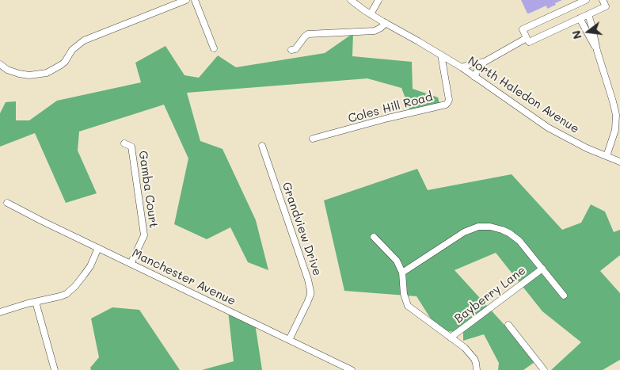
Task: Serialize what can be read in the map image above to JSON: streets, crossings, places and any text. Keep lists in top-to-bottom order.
{
  "streets": {
    "street": [
      "North Haledon Avenue",
      "Coles Hill Road",
      "Gamba Court",
      "Grandview Drive",
      "Manchester Avenue",
      "Bayberry Lane"
    ]
  },
  "crossings": [
    ["North Haledon Avenue", "Coles Hill Road"],
    ["Gamba Court", "Manchester Avenue"],
    ["Grandview Drive", "Manchester Avenue"]
  ],
  "north": "left"
}
